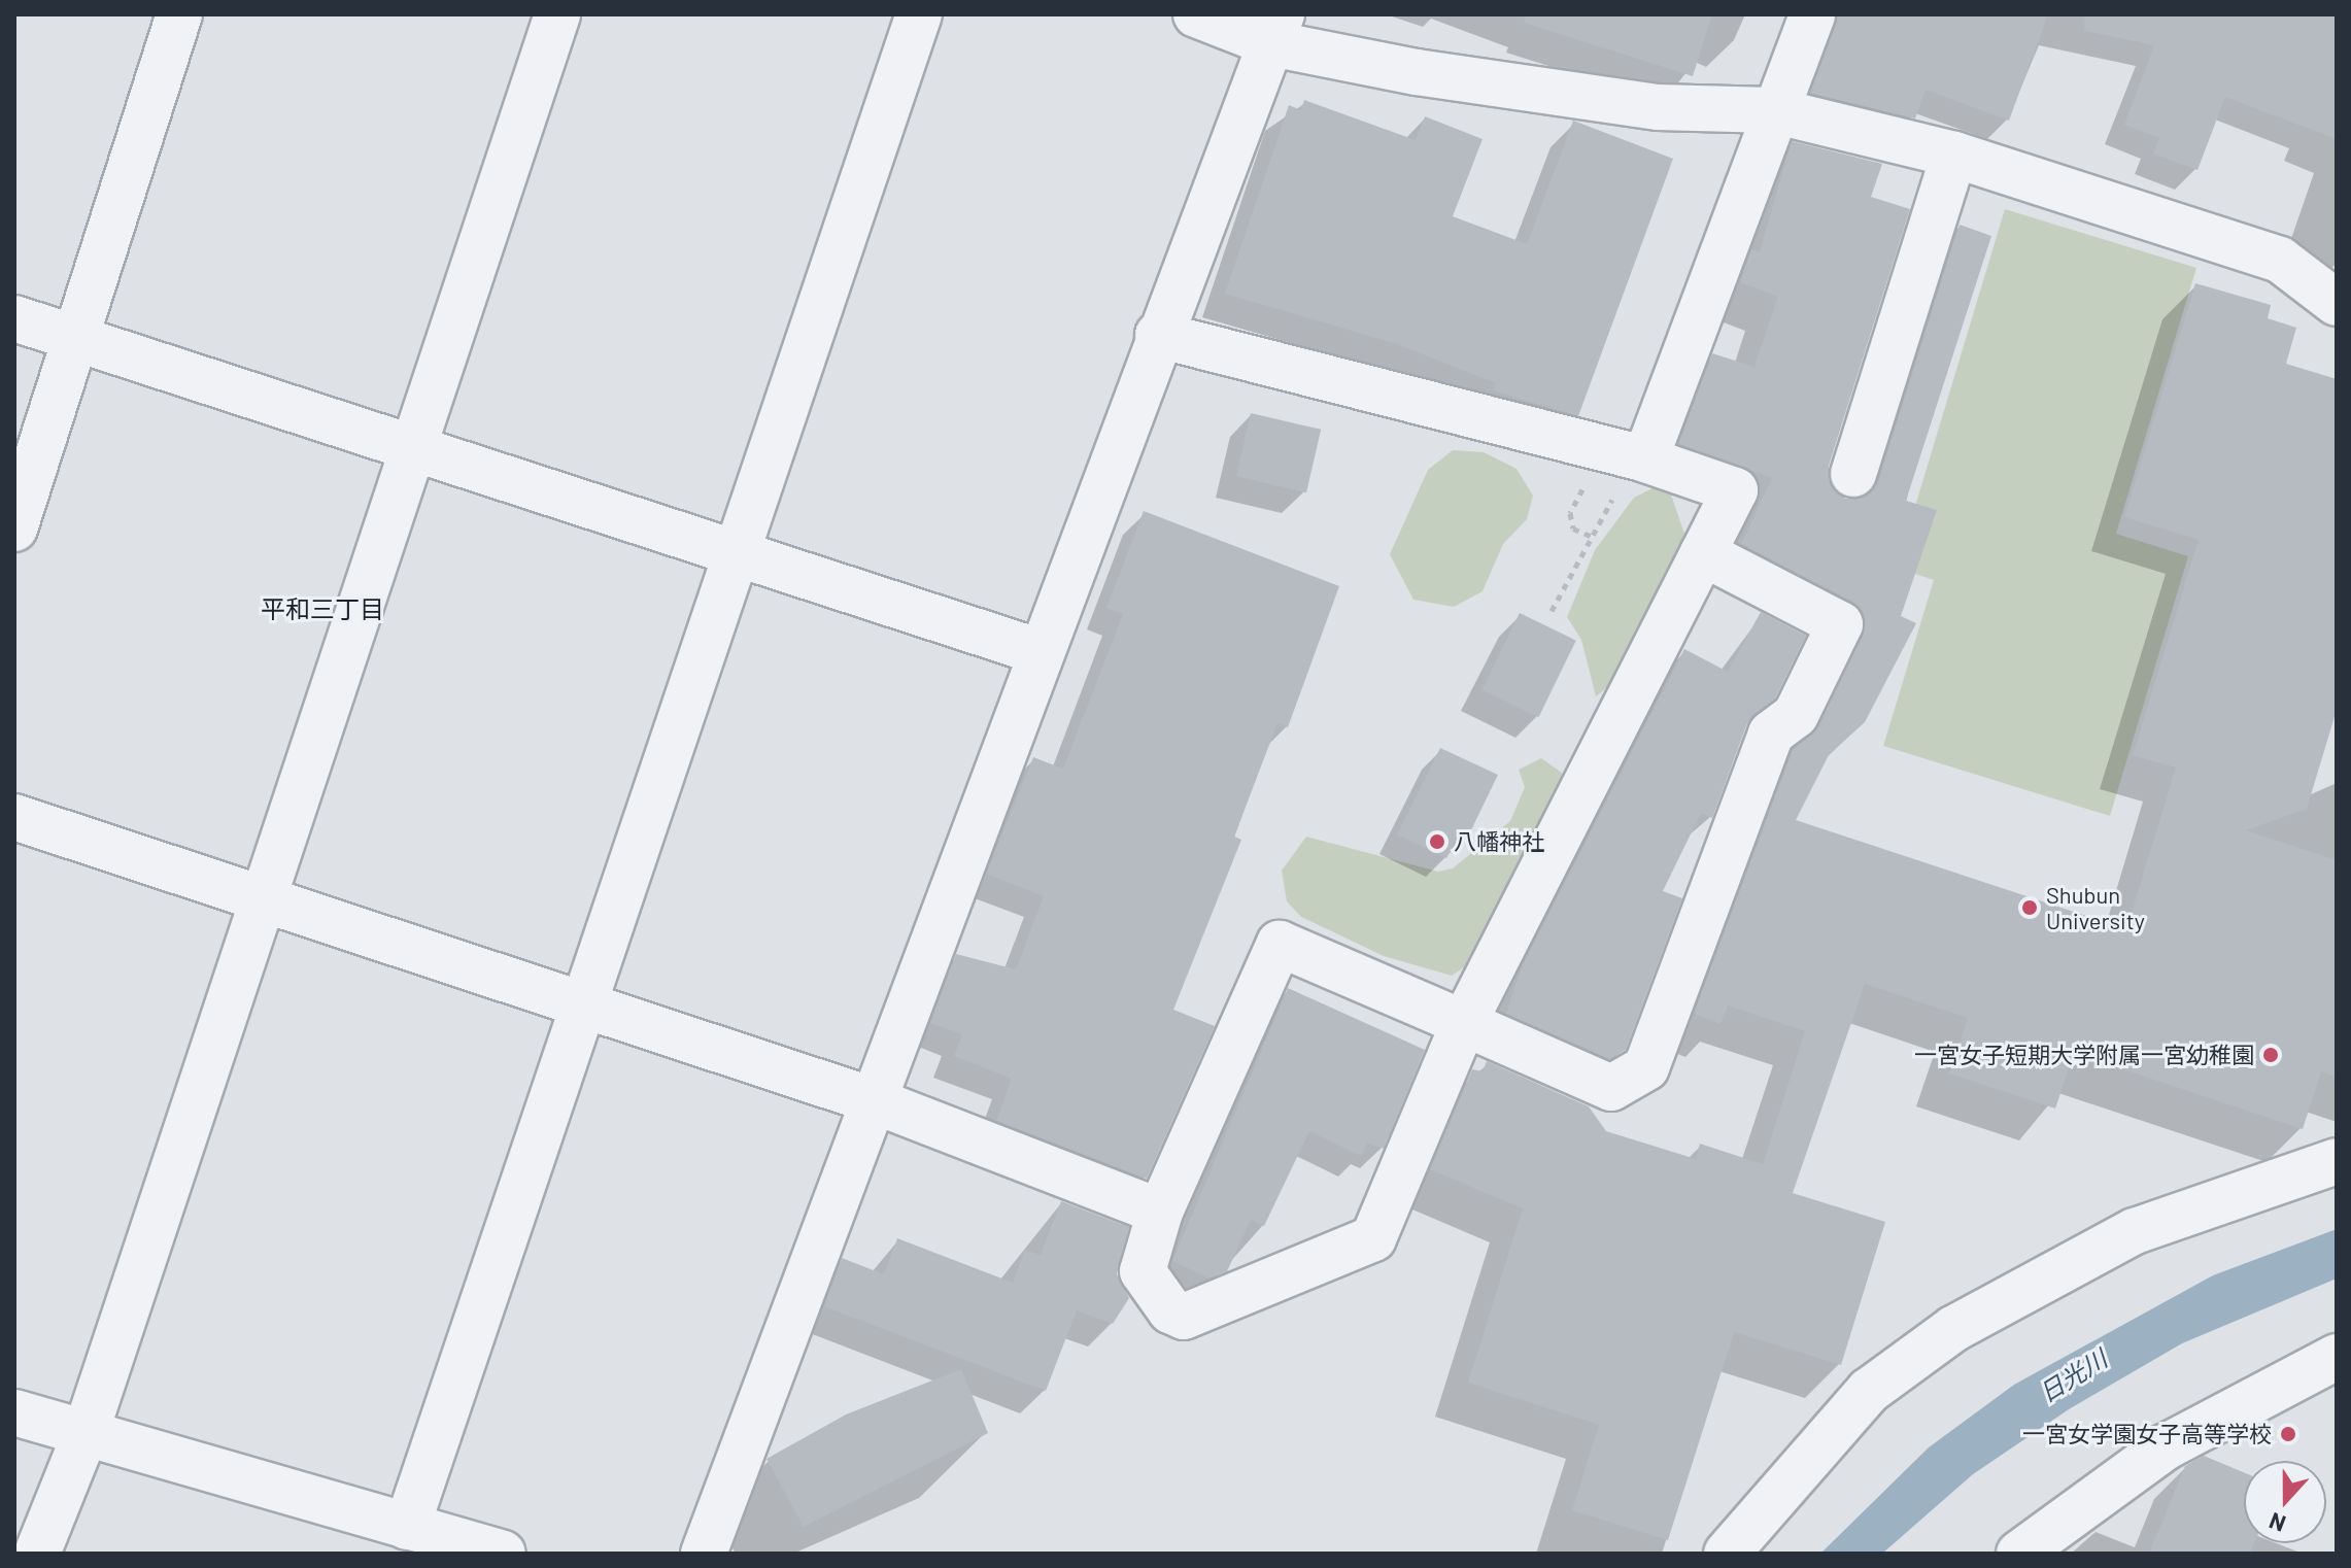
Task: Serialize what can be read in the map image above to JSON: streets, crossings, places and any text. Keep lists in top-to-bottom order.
{
  "districts": ["平和三丁目"],
  "water": ["日光川"],
  "places": [
    "八幡神社",
    "Shubun University",
    "一宮女子短期大学附属一宮幼稚園",
    "一宮女学園女子高等学校"
  ],
  "north": "bottom"
}
